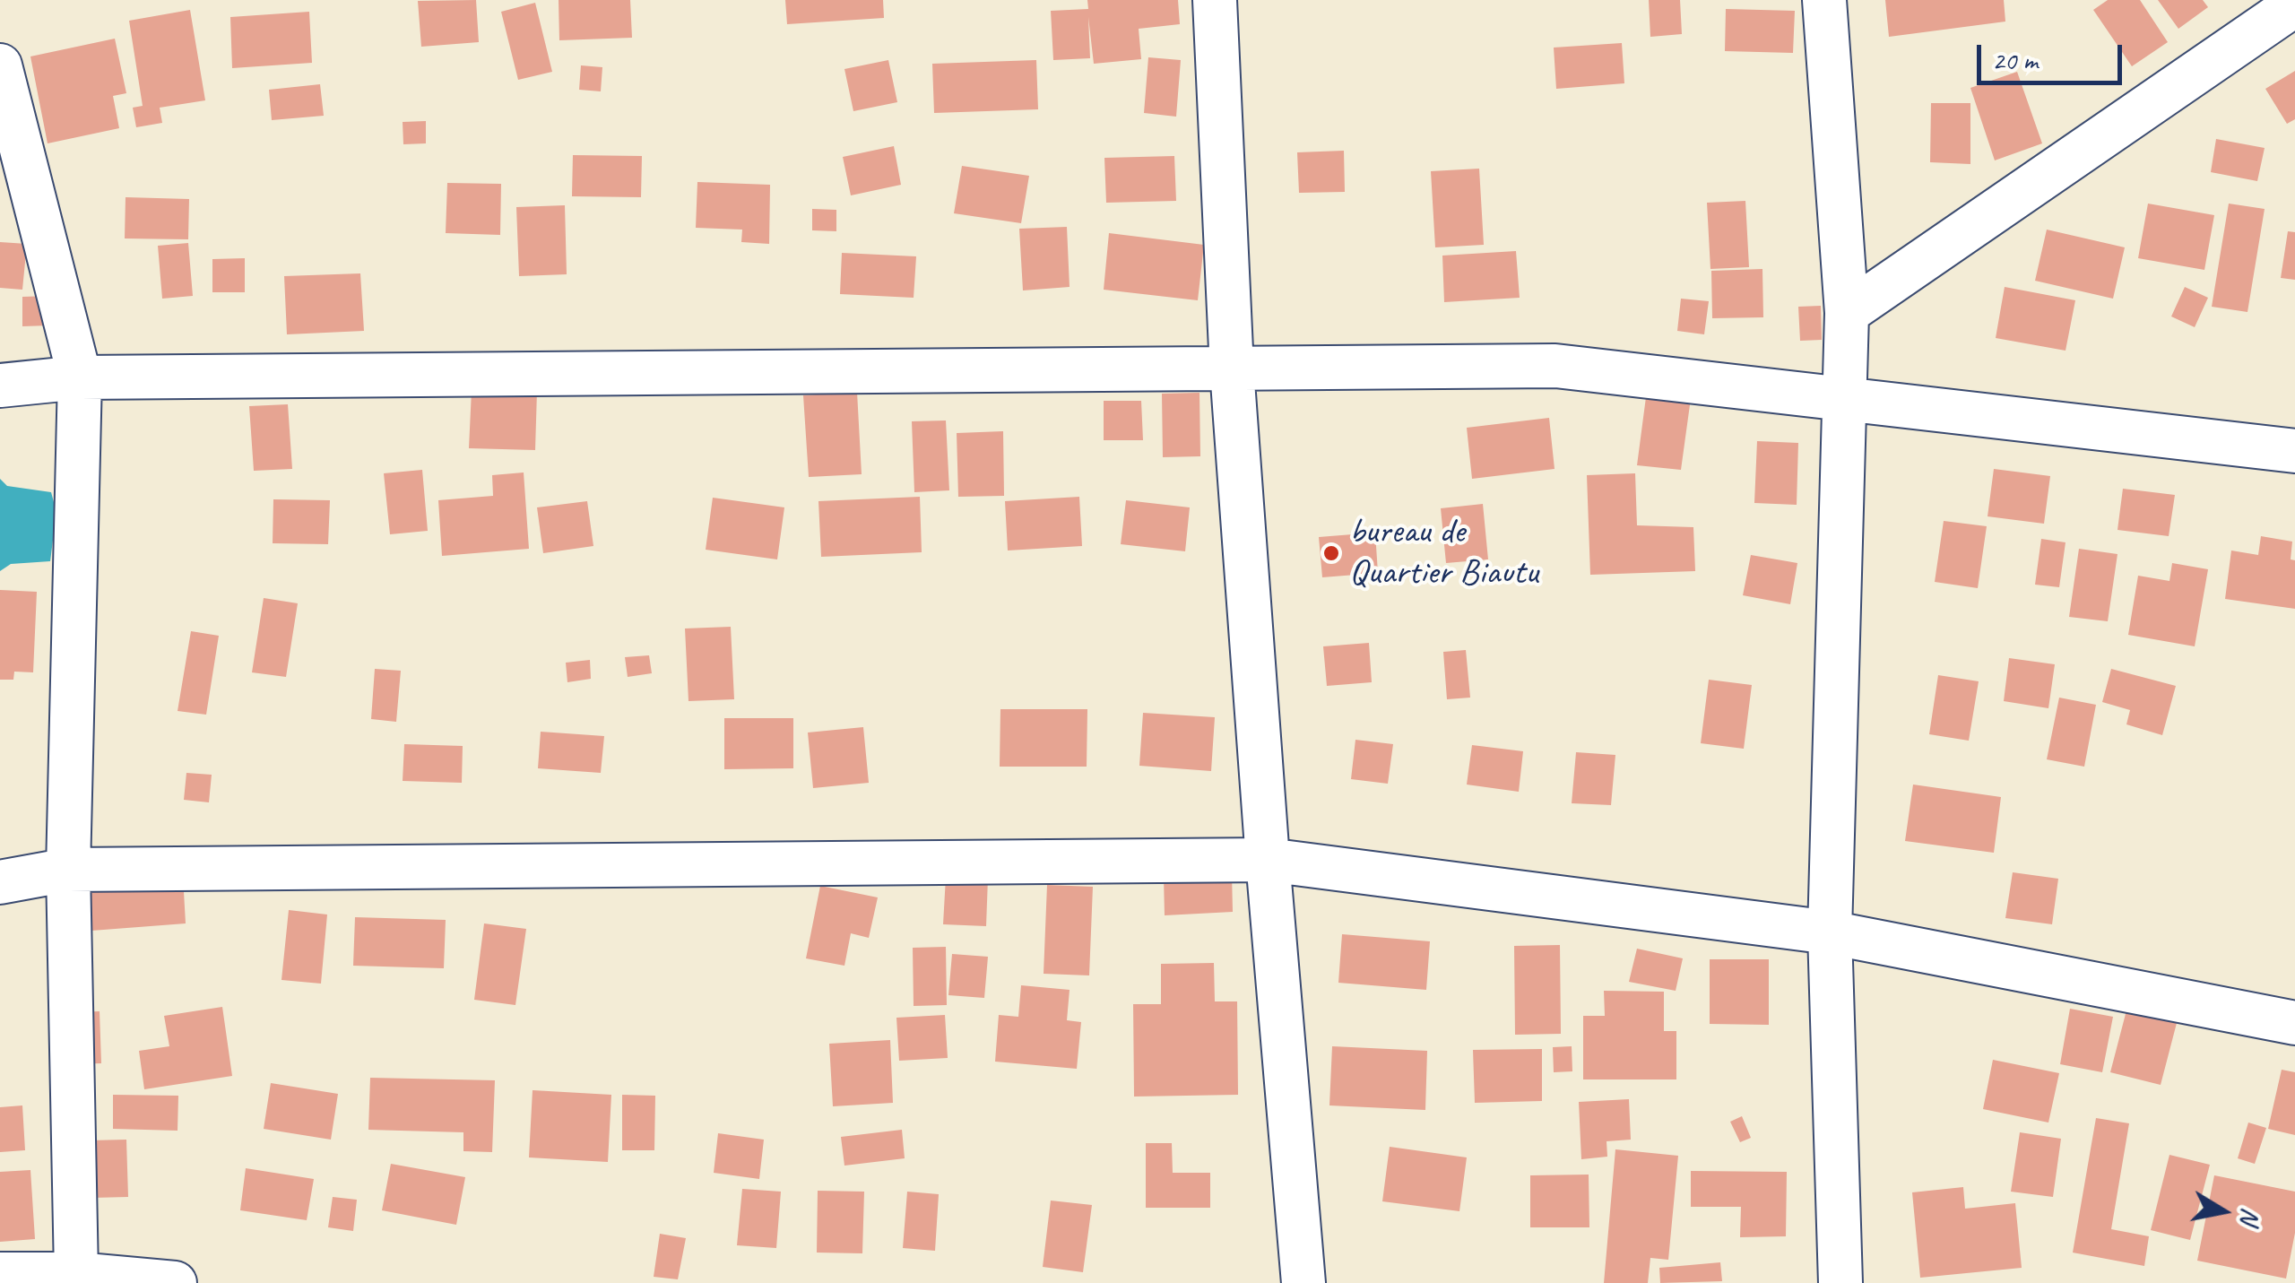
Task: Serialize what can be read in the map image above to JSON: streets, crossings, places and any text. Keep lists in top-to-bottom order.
{
  "places": ["bureau de Quartier Biautu"],
  "scale_bar": "20 m",
  "north": "right"
}
